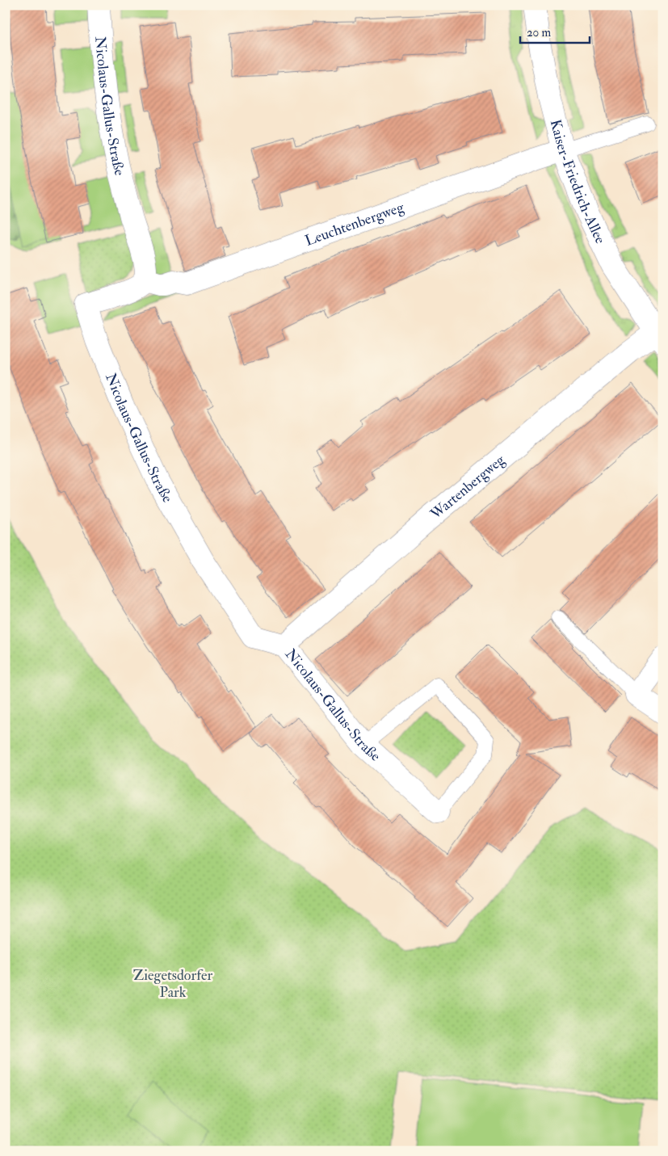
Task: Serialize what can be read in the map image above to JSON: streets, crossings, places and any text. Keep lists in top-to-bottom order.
{
  "streets": {
    "street": [
      "Nicolaus-Gallus-Straße",
      "Kaiser-Friedrich-Allee",
      "Leuchtenbergweg",
      "Wartenbergweg"
    ]
  },
  "crossings": [
    ["Nicolaus-Gallus-Straße", "Leuchtenbergweg"],
    ["Nicolaus-Gallus-Straße", "Wartenbergweg"],
    ["Kaiser-Friedrich-Allee", "Leuchtenbergweg"],
    ["Kaiser-Friedrich-Allee", "Wartenbergweg"]
  ],
  "parks": ["Ziegetsdorfer Park"],
  "scale_bar": "20 m"
}
